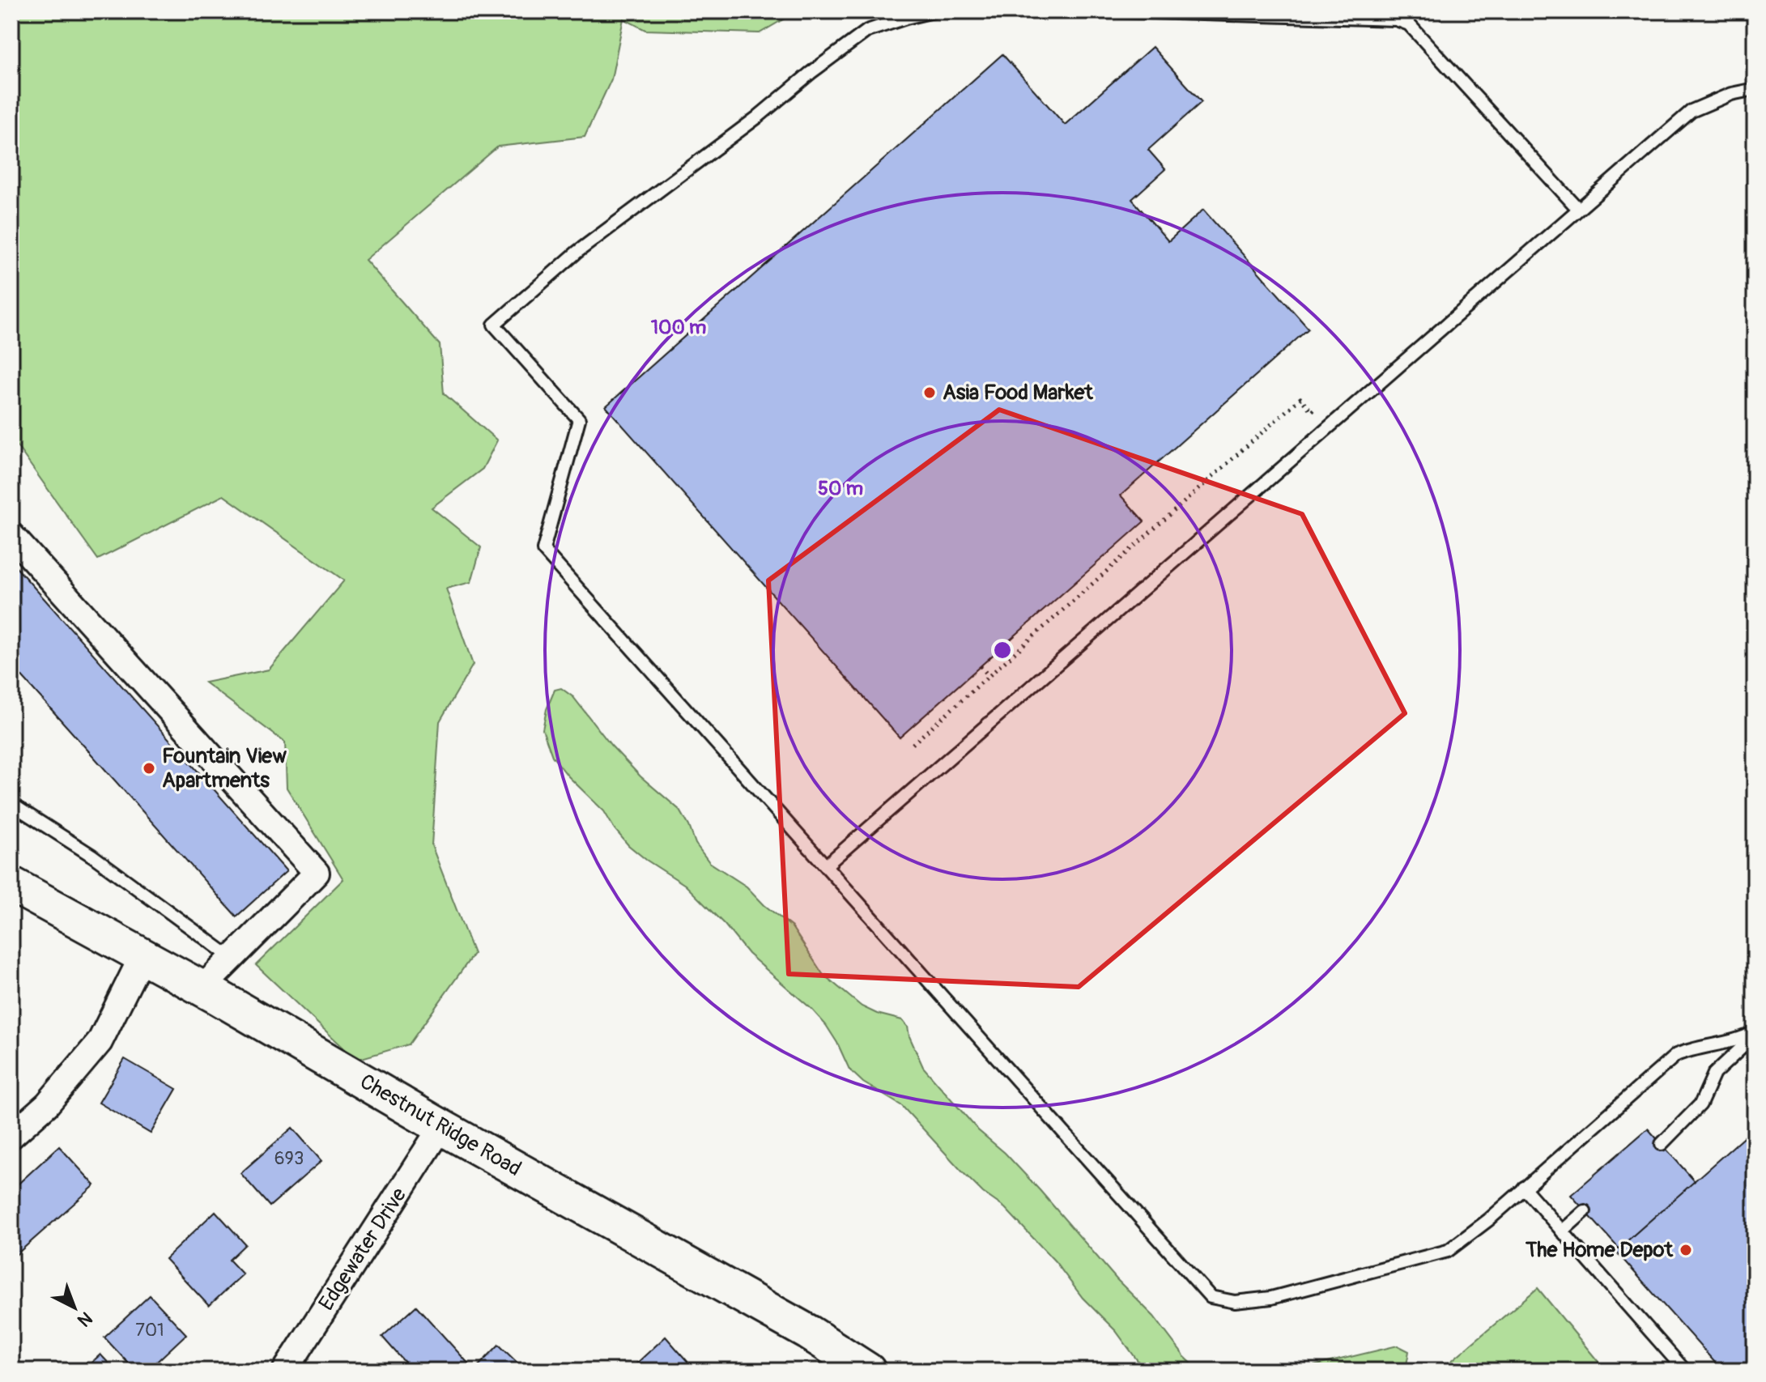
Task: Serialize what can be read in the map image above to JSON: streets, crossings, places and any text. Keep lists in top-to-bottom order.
{
  "streets": {
    "street": ["Chestnut Ridge Road", "Edgewater Drive"]
  },
  "crossings": [
    ["Chestnut Ridge Road", "Edgewater Drive"]
  ],
  "places": ["Asia Food Market", "Fountain View Apartments", "The Home Depot"],
  "house_numbers": ["693", "701"],
  "north": "bottom right",
  "rings": ["100 m", "50 m"]
}
